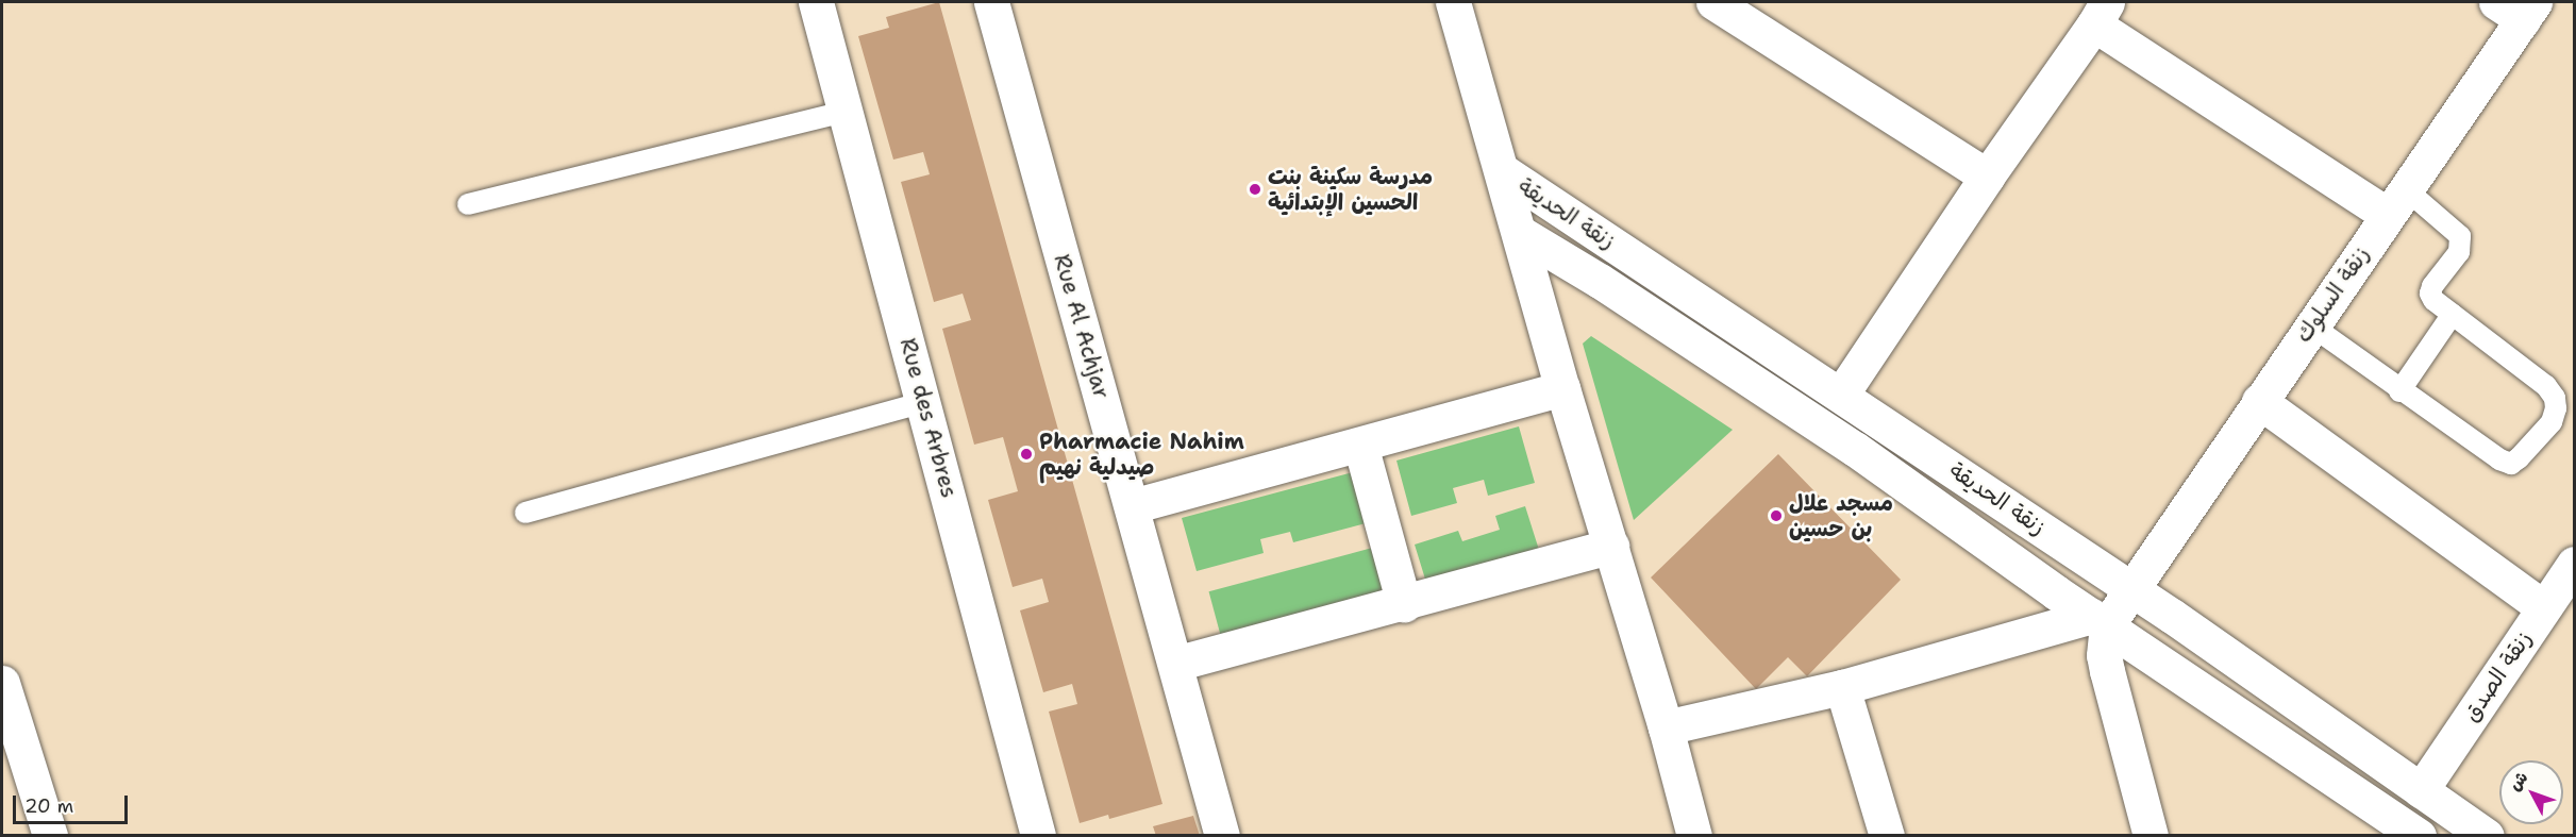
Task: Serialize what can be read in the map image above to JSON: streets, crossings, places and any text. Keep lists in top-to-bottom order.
{
  "streets": {
    "street": [
      "زنقة الحديقة",
      "زنقة السلوك",
      "Rue Al Achjar",
      "Rue des Arbres",
      "زنقة الصدق"
    ]
  },
  "crossings": [
    ["زنقة الحديقة", "زنقة السلوك"],
    ["زنقة الحديقة", "زنقة الصدق"]
  ],
  "places": ["مدرسة سكينة بنت الحسين الإبتدائية", "Pharmacie Nahim صيدلية نهيم", "مسجد علال بن حسين"],
  "scale_bar": "20 m",
  "north": "top left"
}
